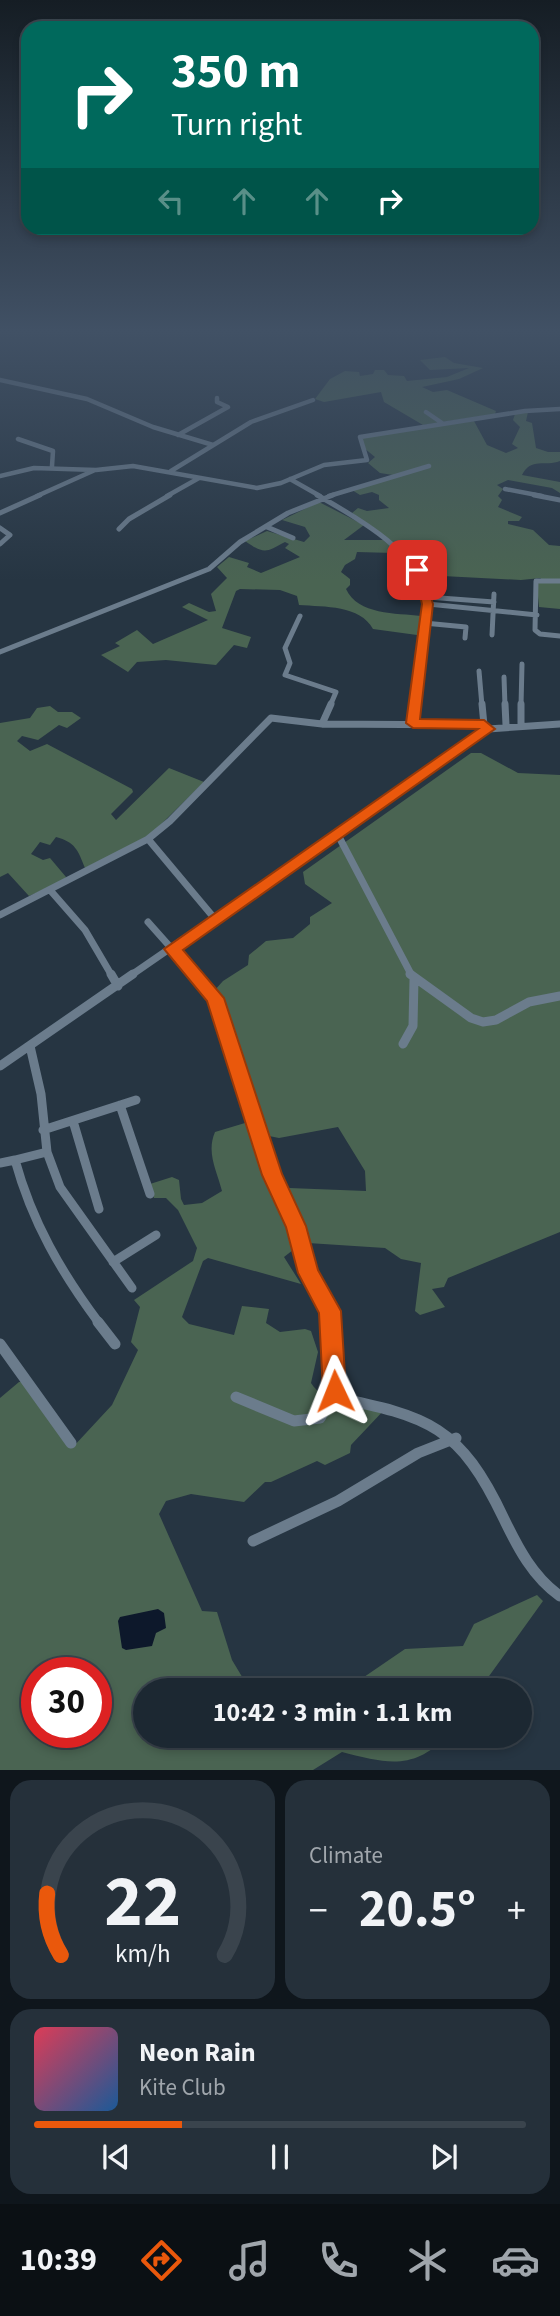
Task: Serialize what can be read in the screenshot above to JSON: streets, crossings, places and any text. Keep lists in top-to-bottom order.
{
  "page": {
    "turn": ["350 m", "Turn right"],
    "limit": "30",
    "trip": "10:42 · 3 min · 1.1 km",
    "tile": "Climate",
    "heat": ["−", "20.5°", "+"],
    "song": ["Neon Rain", "Kite Club"],
    "tabs": "10:39",
    "gauge": ["22", "km/h"]
  }
}
